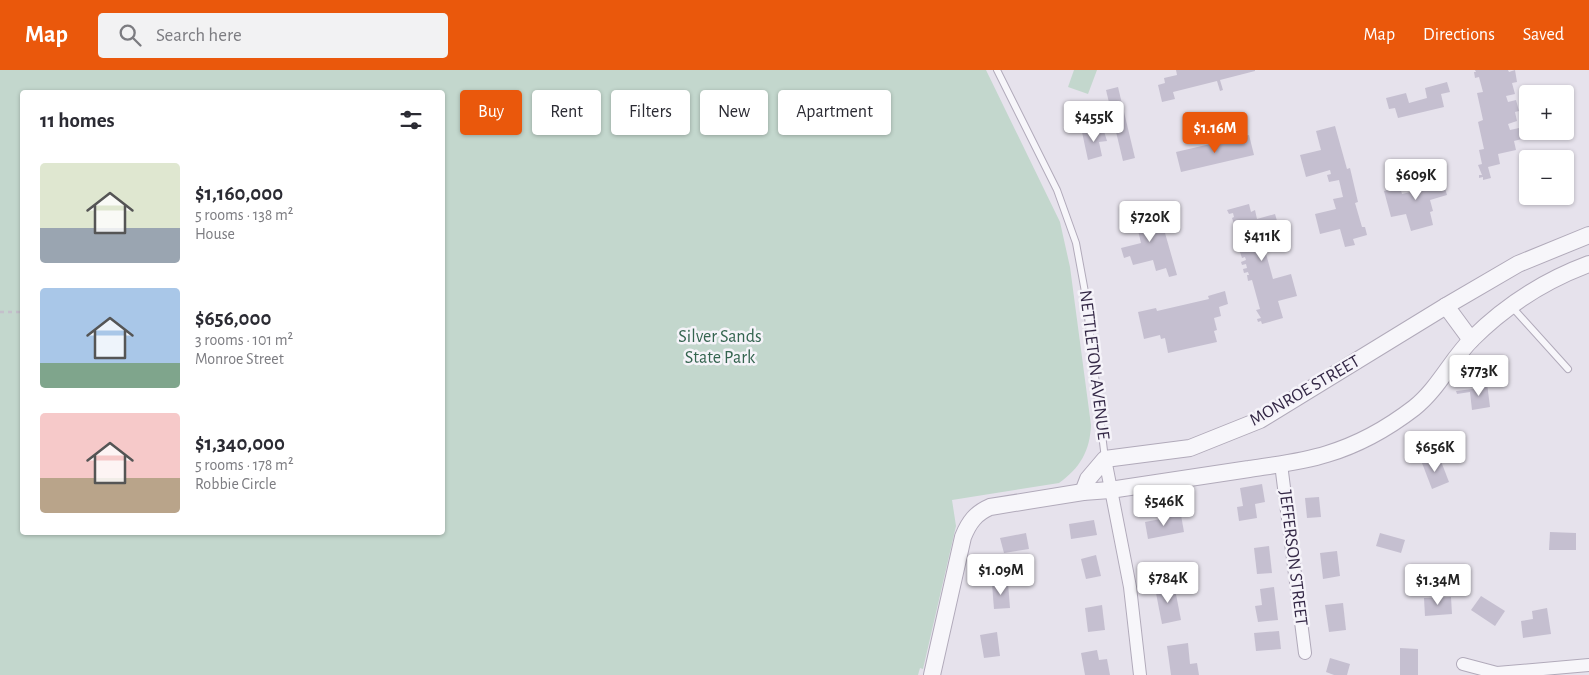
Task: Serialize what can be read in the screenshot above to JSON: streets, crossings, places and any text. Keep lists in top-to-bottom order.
{
  "streets": {
    "street": ["NETTLETON AVENUE", "MONROE STREET", "JEFFERSON STREET"]
  },
  "crossings": [
    ["NETTLETON AVENUE", "MONROE STREET"]
  ],
  "parks": ["Silver Sands State Park"],
  "page": {
    "header": "Map",
    "search": "Search here",
    "nav": ["Map", "Directions", "Saved"],
    "map_buttons": ["+", "−"],
    "chip": [
      "Buy",
      "Rent",
      "Filters",
      "New",
      "Apartment"
    ],
    "heading": "11 homes",
    "price": [
      "$455K",
      "$1.16M",
      "$609K",
      "$720K",
      "$411K",
      "$773K",
      "$656K",
      "$546K",
      "$1.09M",
      "$784K",
      "$1.34M"
    ],
    "list": [
      {
        "name": "$1,160,000",
        "note": "5 rooms · 138 m² · House"
      },
      {
        "name": "$656,000",
        "note": "3 rooms · 101 m² · Monroe Street"
      },
      {
        "name": "$1,340,000",
        "note": "5 rooms · 178 m² · Robbie Circle"
      }
    ]
  }
}
